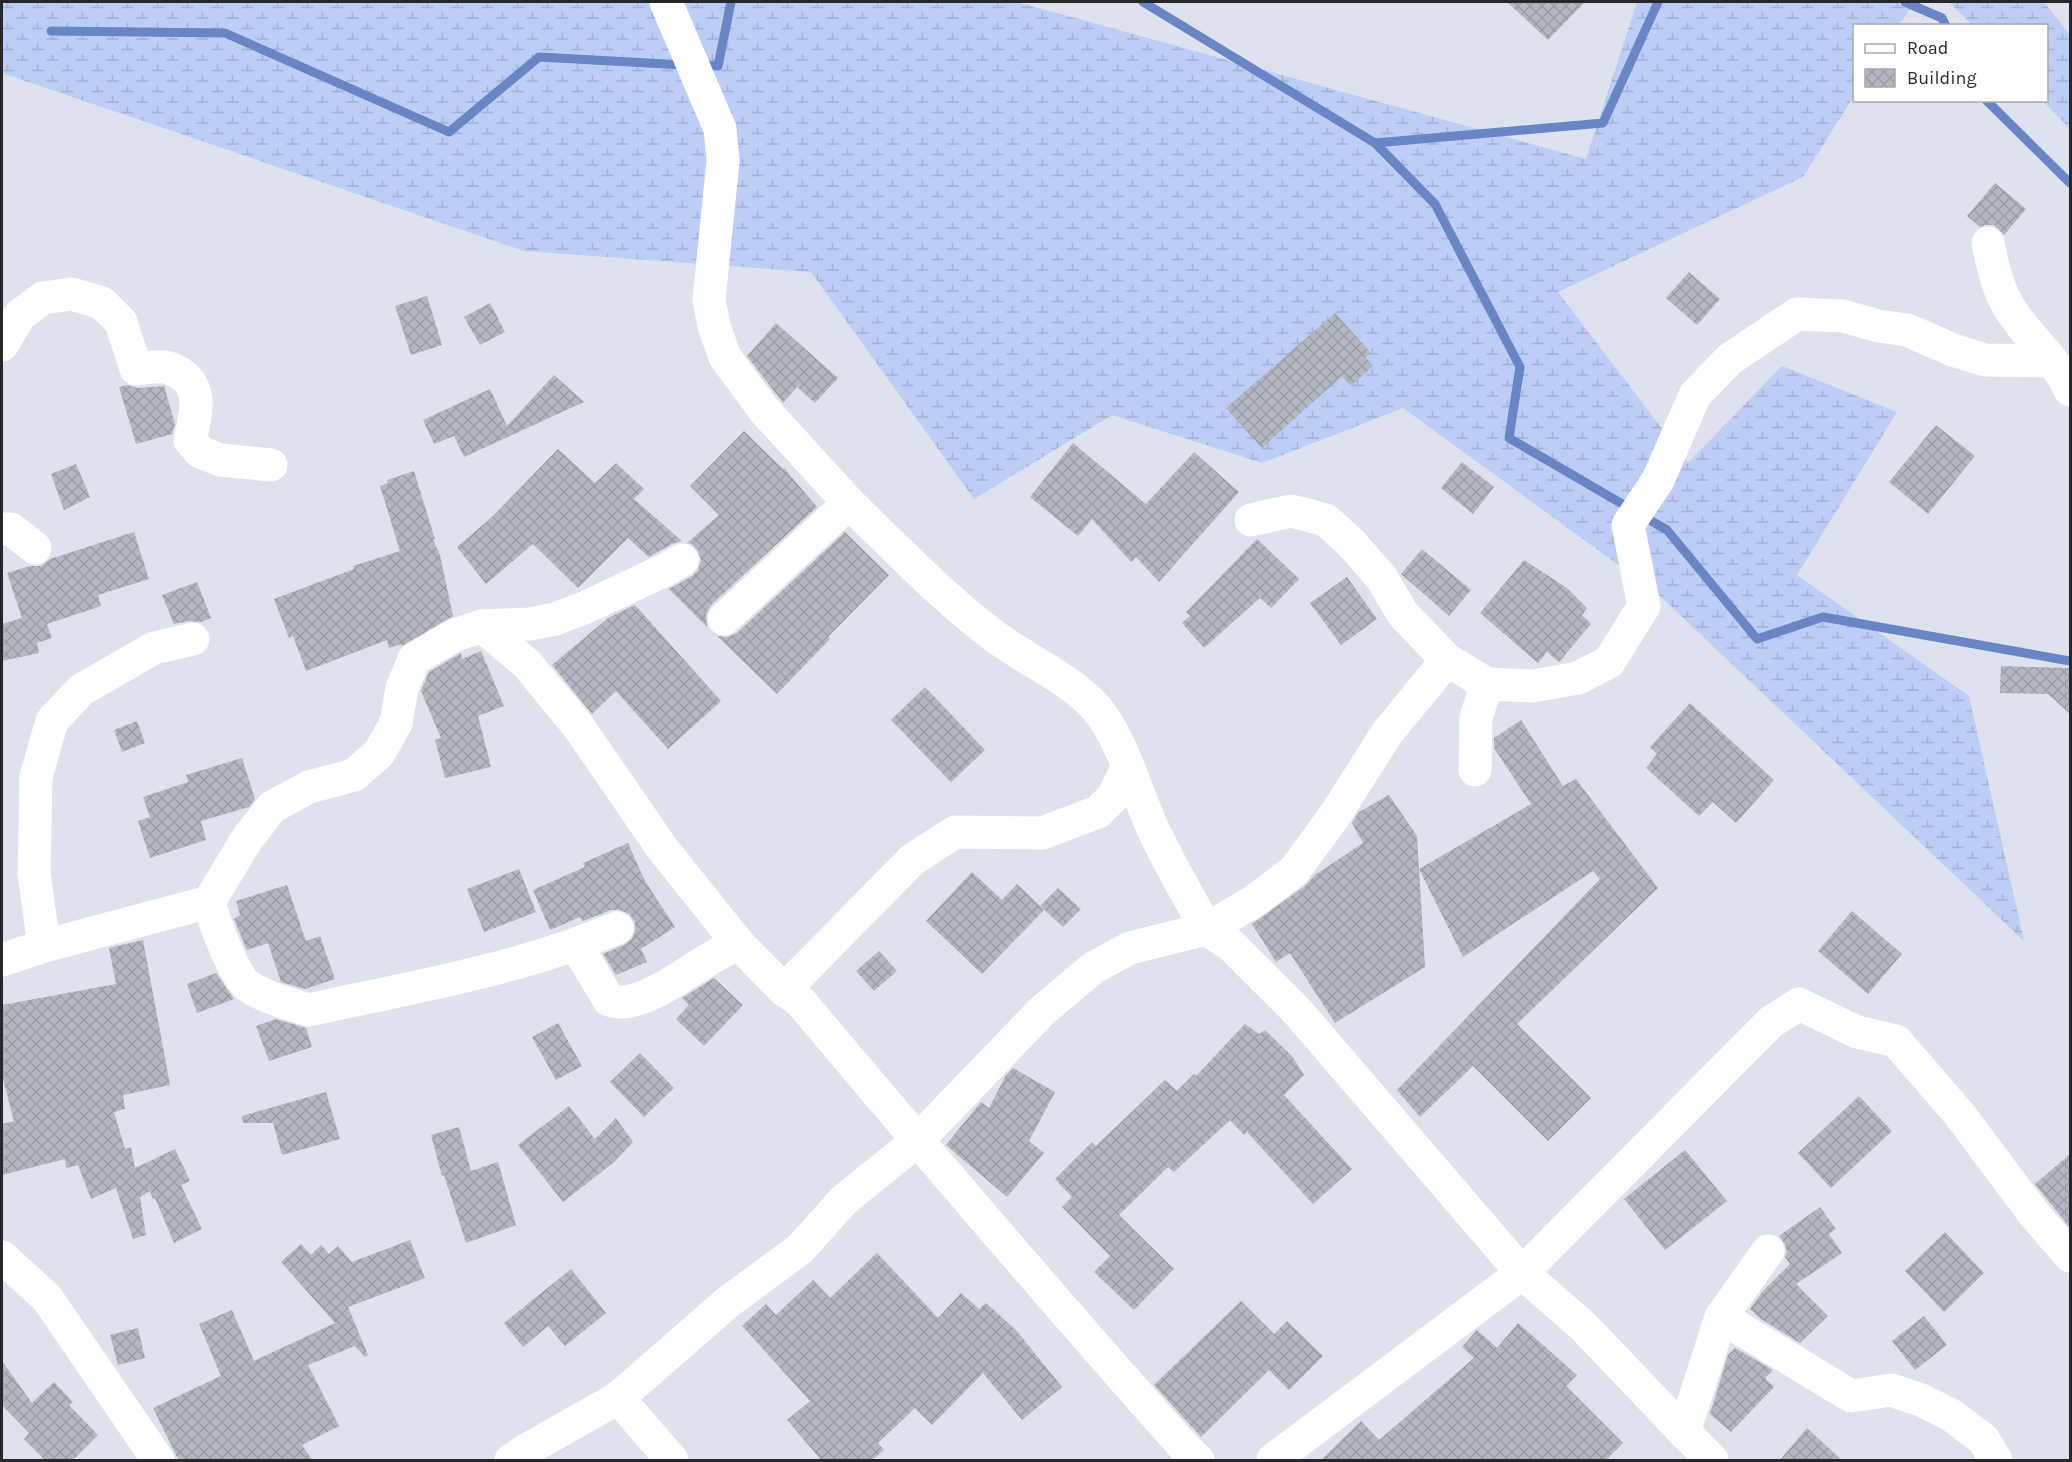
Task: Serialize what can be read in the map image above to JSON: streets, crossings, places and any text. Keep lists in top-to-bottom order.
{
  "legend": ["Road", "Building"]
}
